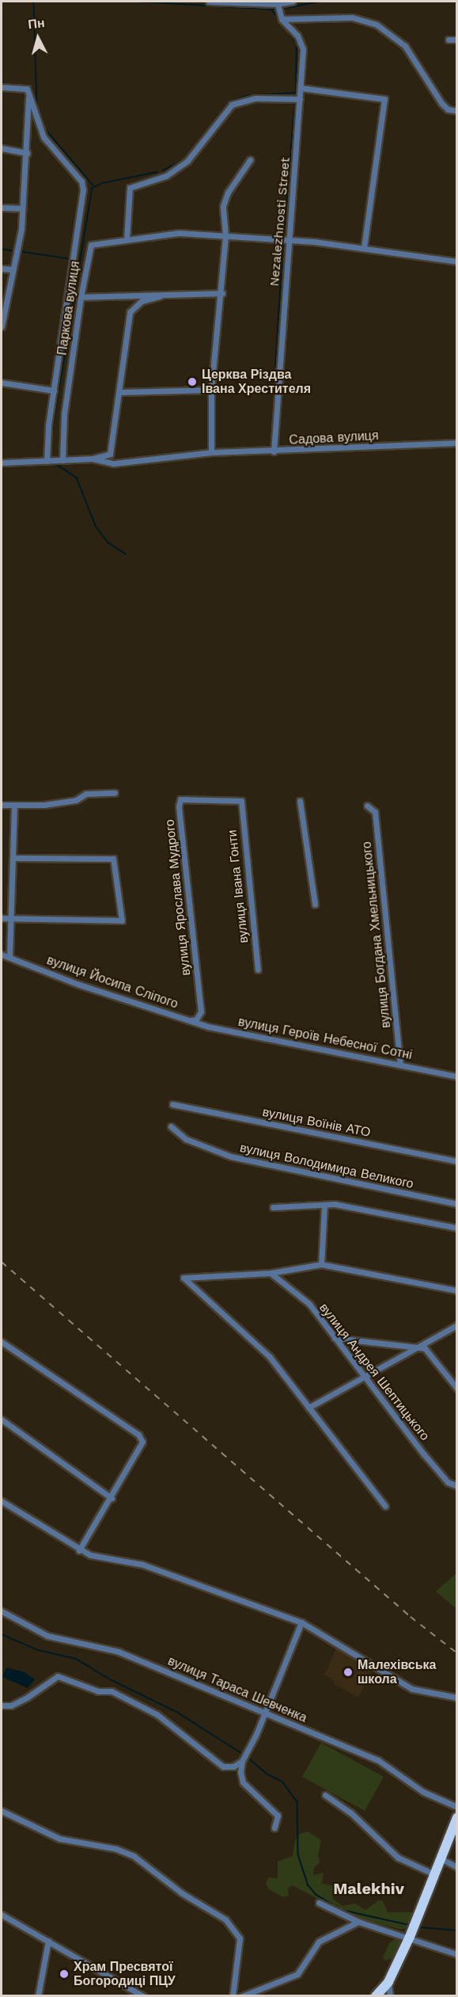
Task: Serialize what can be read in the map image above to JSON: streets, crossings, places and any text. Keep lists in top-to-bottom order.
{
  "streets": {
    "street": [
      "Nezalezhnosti Street",
      "Паркова вулиця",
      "Садова вулиця",
      "вулиця Івана Гонти",
      "вулиця Ярослава Мудрого",
      "вулиця Богдана Хмельницького",
      "вулиця Йосипа Сліпого",
      "вулиця Героїв Небесної Сотні",
      "вулиця Воїнів АТО",
      "вулиця Володимира Великого",
      "вулиця Андрея Шептицького",
      "вулиця Тараса Шевченка"
    ]
  },
  "crossings": [
    ["Nezalezhnosti Street", "Паркова вулиця"],
    ["Nezalezhnosti Street", "Садова вулиця"],
    ["вулиця Івана Гонти", "вулиця Ярослава Мудрого"],
    ["вулиця Ярослава Мудрого", "вулиця Йосипа Сліпого"],
    ["вулиця Ярослава Мудрого", "вулиця Героїв Небесної Сотні"],
    ["вулиця Богдана Хмельницького", "вулиця Героїв Небесної Сотні"],
    ["вулиця Йосипа Сліпого", "вулиця Героїв Небесної Сотні"]
  ],
  "districts": ["Malekhiv"],
  "places": ["Церква Різдва Івана Хрестителя", "Малехівська школа", "Храм Пресвятої Богородиці ПЦУ"],
  "north": "top"
}
